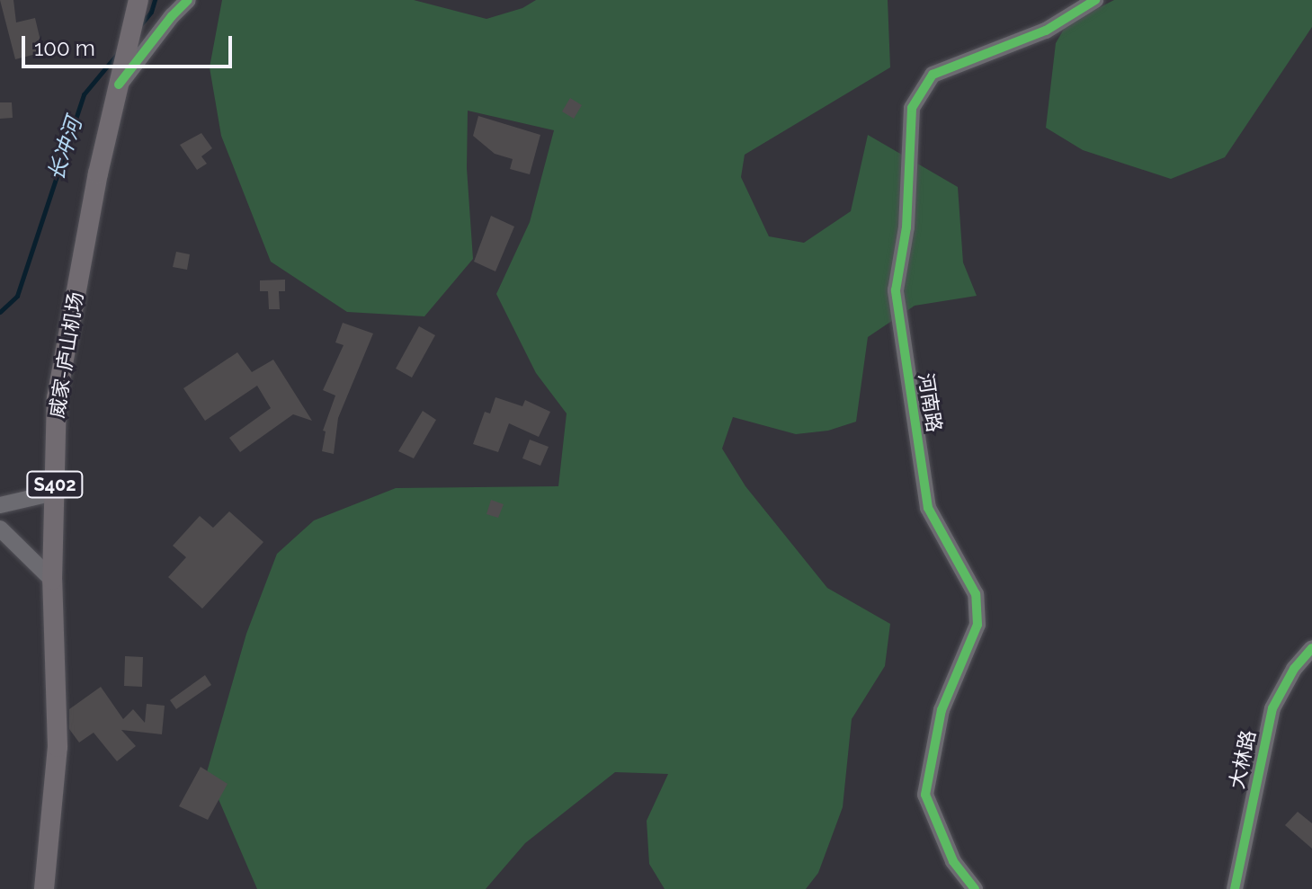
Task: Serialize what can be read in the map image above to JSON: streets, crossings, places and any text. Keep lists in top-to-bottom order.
{
  "streets": {
    "main road": ["威家-庐山机场", "S402"],
    "street": ["河南路", "大林路"]
  },
  "water": ["长冲河"],
  "scale_bar": "100 m"
}
